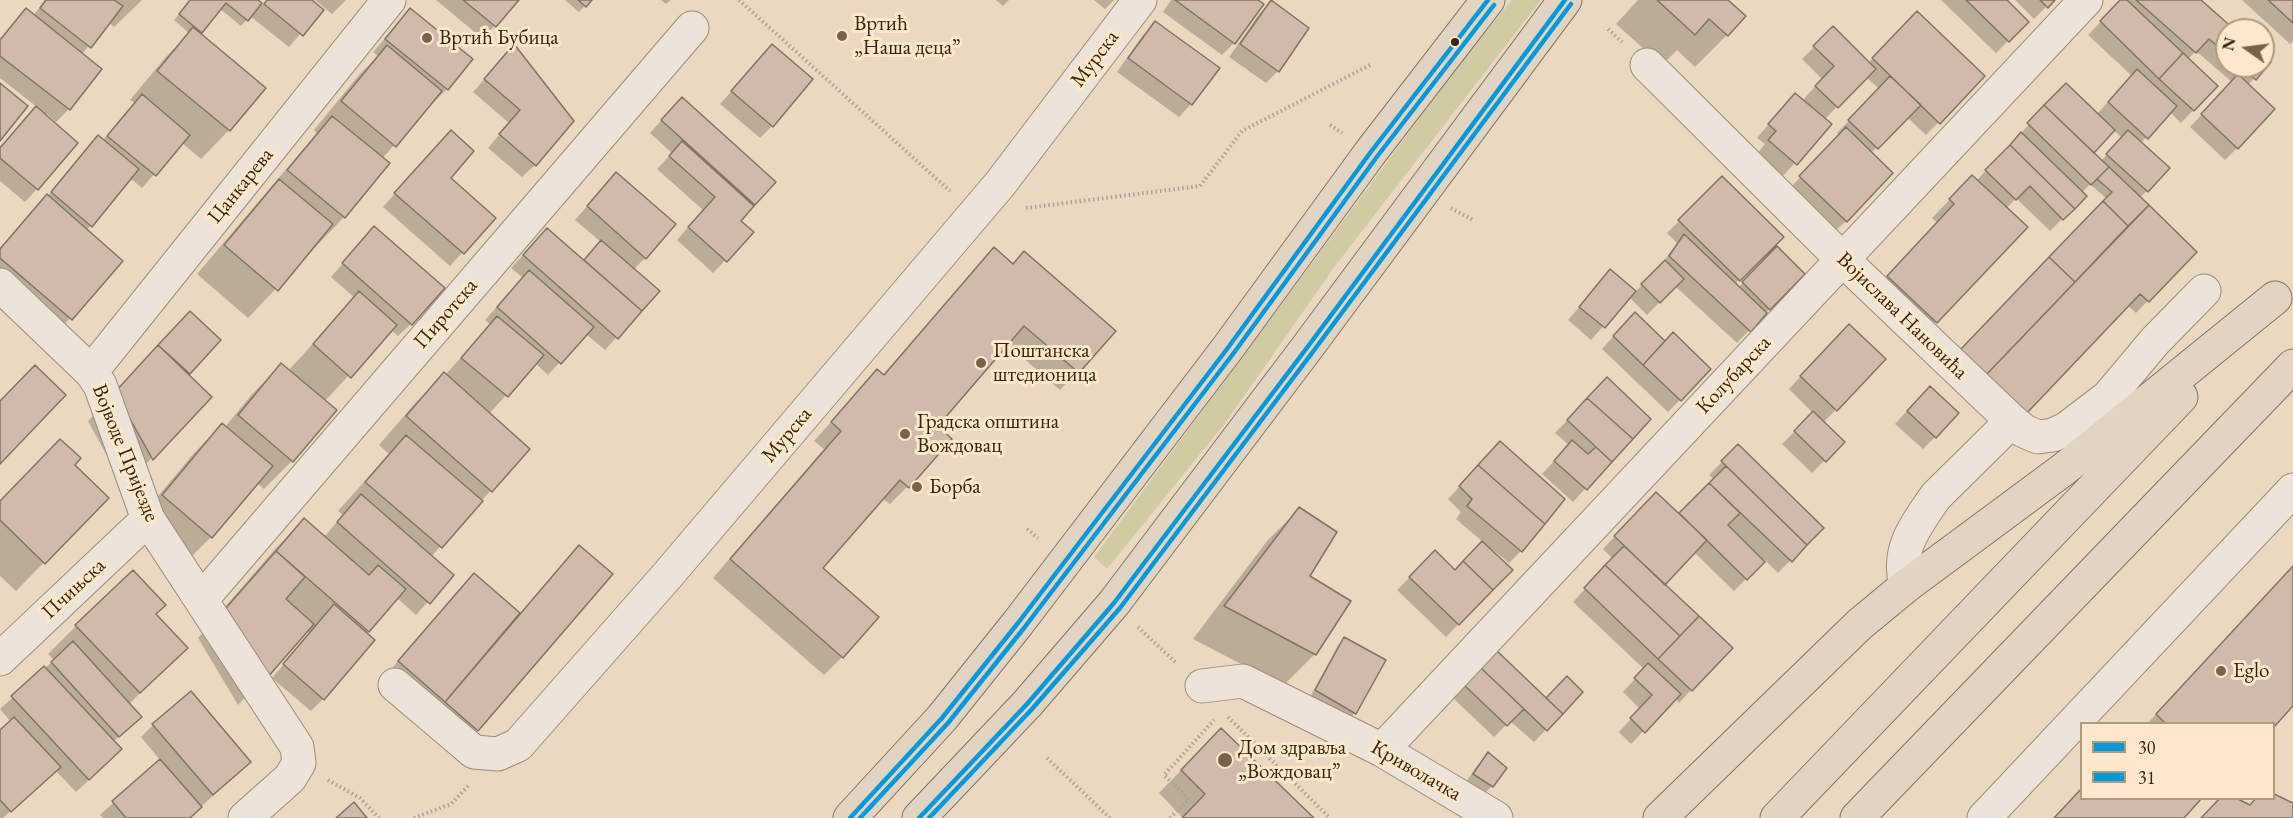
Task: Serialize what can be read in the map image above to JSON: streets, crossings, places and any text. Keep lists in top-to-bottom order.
{
  "streets": {
    "street": [
      "Мурска",
      "Цанкарева",
      "Пиротска",
      "Војислава Нановића",
      "Колубарска",
      "Војводе Пријезде",
      "Пчињска",
      "Криволачка"
    ]
  },
  "crossings": [
    ["Цанкарева", "Војводе Пријезде"],
    ["Пиротска", "Војводе Пријезде"],
    ["Војислава Нановића", "Колубарска"],
    ["Колубарска", "Криволачка"],
    ["Војводе Пријезде", "Пчињска"]
  ],
  "places": [
    "Вртић „Наша деца”",
    "Вртић Бубица",
    "Поштанска штедионица",
    "Градска општина Вождовац",
    "Борба",
    "Eglo",
    "Дом здравља „Вождовац”"
  ],
  "lines": ["transit line 30", "transit line 31"],
  "legend": ["30", "31"],
  "north": "left"
}
